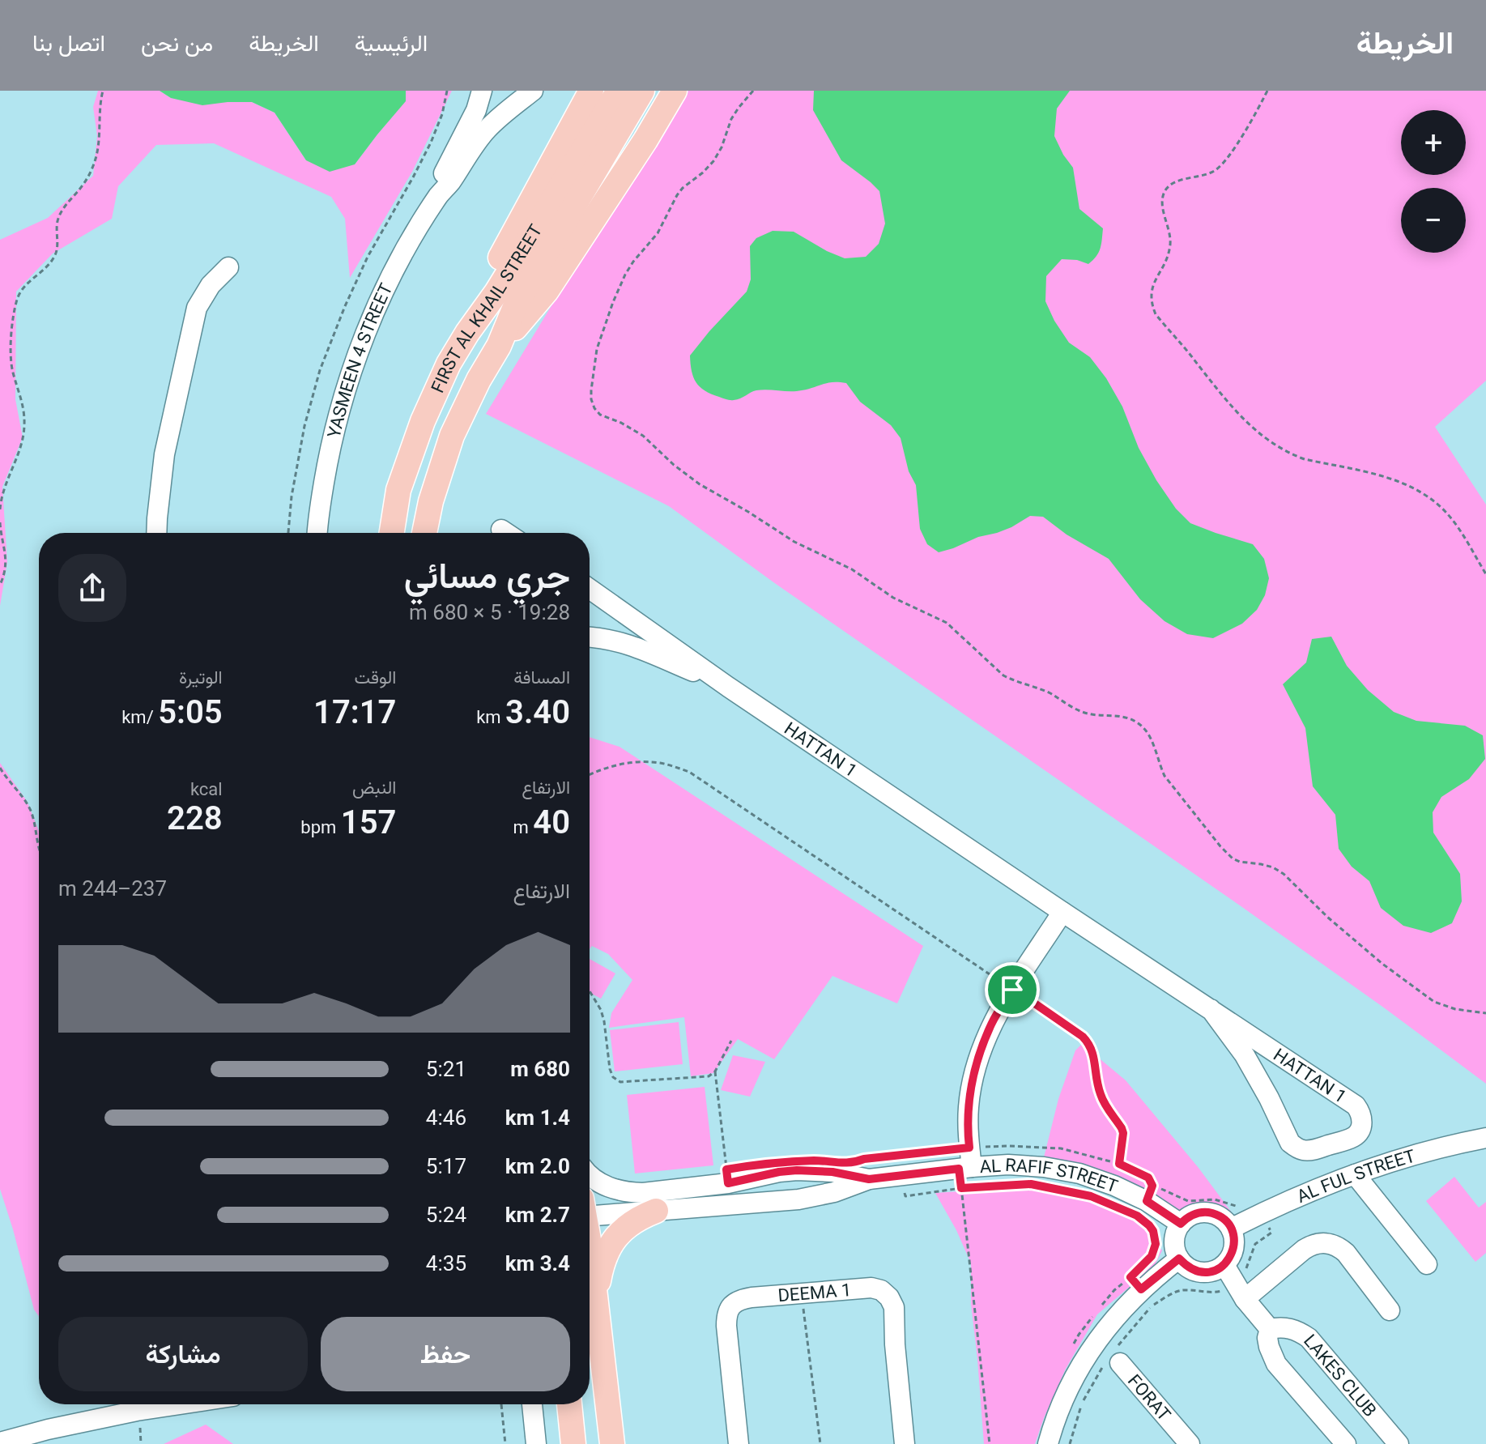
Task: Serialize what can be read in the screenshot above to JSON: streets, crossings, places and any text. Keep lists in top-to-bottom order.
{
  "streets": {
    "main road": ["FIRST AL KHAIL STREET"],
    "street": [
      "YASMEEN 4 STREET",
      "HATTAN 1",
      "AL FUL STREET",
      "AL RAFIF STREET",
      "DEEMA 1",
      "LAKES CLUB",
      "FORAT"
    ]
  },
  "crossings": [
    ["AL FUL STREET", "AL RAFIF STREET"]
  ],
  "page": {
    "header": "الخريطة",
    "nav": [
      "الرئيسية",
      "الخريطة",
      "من نحن",
      "اتصل بنا"
    ],
    "map_buttons": ["+", "−"],
    "heading": ["جري مسائي", "19:28 · 5 × 680 m"],
    "stats": [
      ["المسافة", "3.40 km"],
      ["الوقت", "17:17"],
      ["الوتيرة", "5:05 /km"],
      ["الارتفاع", "40 m"],
      ["النبض", "157 bpm"],
      ["kcal", "228"]
    ],
    "chart": ["الارتفاع", "237–244 m"],
    "list": [
      {
        "name": "680 m",
        "note": "5:21"
      },
      {
        "name": "1.4 km",
        "note": "4:46"
      },
      {
        "name": "2.0 km",
        "note": "5:17"
      },
      {
        "name": "2.7 km",
        "note": "5:24"
      },
      {
        "name": "3.4 km",
        "note": "4:35"
      }
    ],
    "buttons": ["حفظ", "مشاركة"]
  }
}
